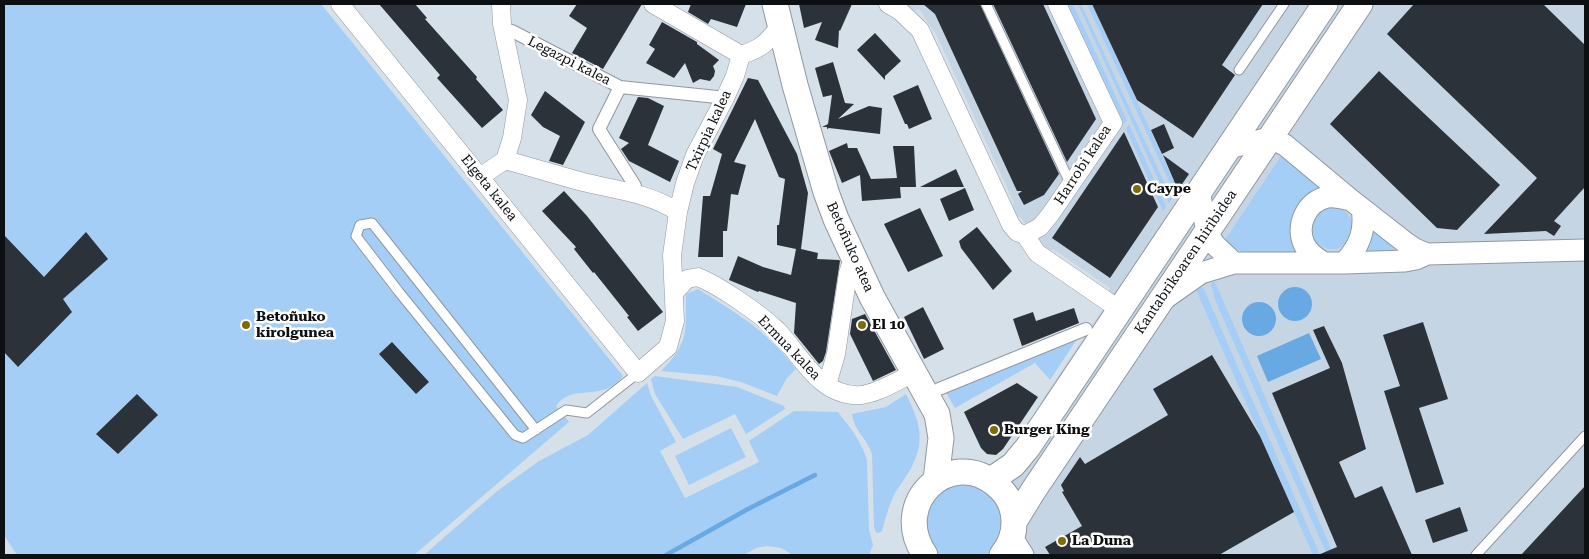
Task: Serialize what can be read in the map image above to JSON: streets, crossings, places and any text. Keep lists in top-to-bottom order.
{
  "streets": {
    "main road": ["Betoñuko atea", "Kantabrikoaren hiribidea"],
    "street": [
      "Legazpi kalea",
      "Txirpia kalea",
      "Harrobi kalea",
      "Elgeta kalea",
      "Ermua kalea"
    ]
  },
  "crossings": [
    ["Txirpia kalea", "Elgeta kalea"],
    ["Txirpia kalea", "Ermua kalea"],
    ["Betoñuko atea", "Ermua kalea"]
  ],
  "places": [
    "Caype",
    "Betoñuko kirolgunea",
    "El 10",
    "Burger King",
    "La Duna"
  ]
}
